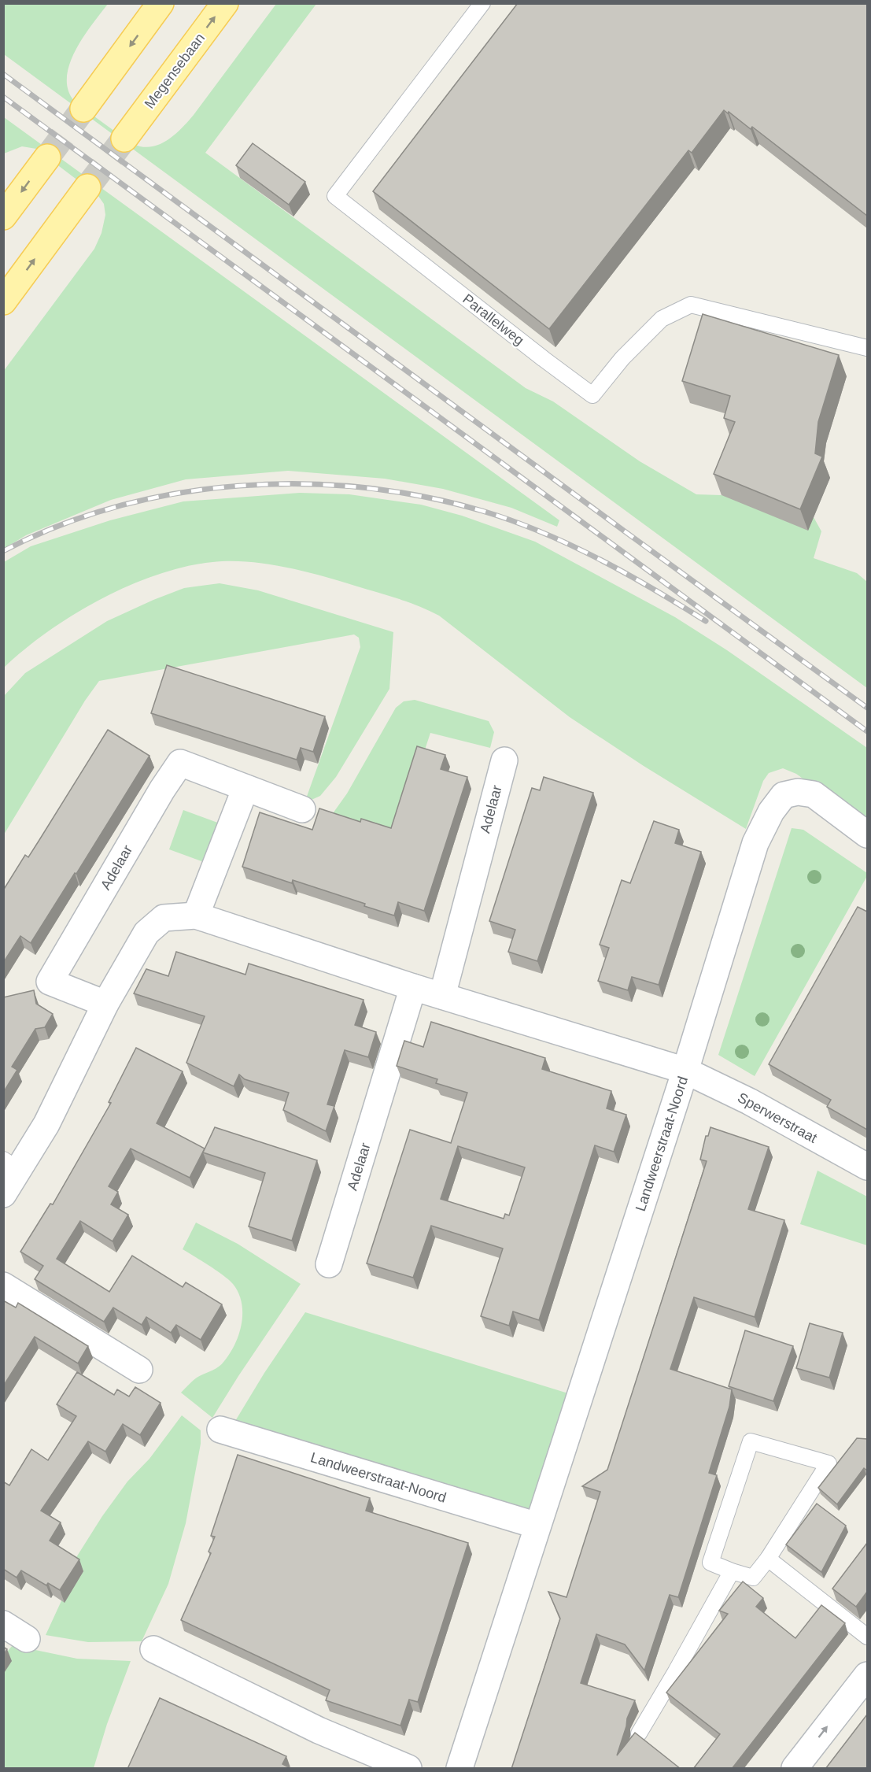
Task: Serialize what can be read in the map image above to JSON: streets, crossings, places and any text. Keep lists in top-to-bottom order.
{
  "streets": {
    "main road": ["Megensebaan"],
    "street": ["Adelaar", "Sperwerstraat", "Landweerstraat-Noord"],
    "lane": ["Parallelweg"]
  },
  "crossings": [
    ["Sperwerstraat", "Landweerstraat-Noord"]
  ]
}
